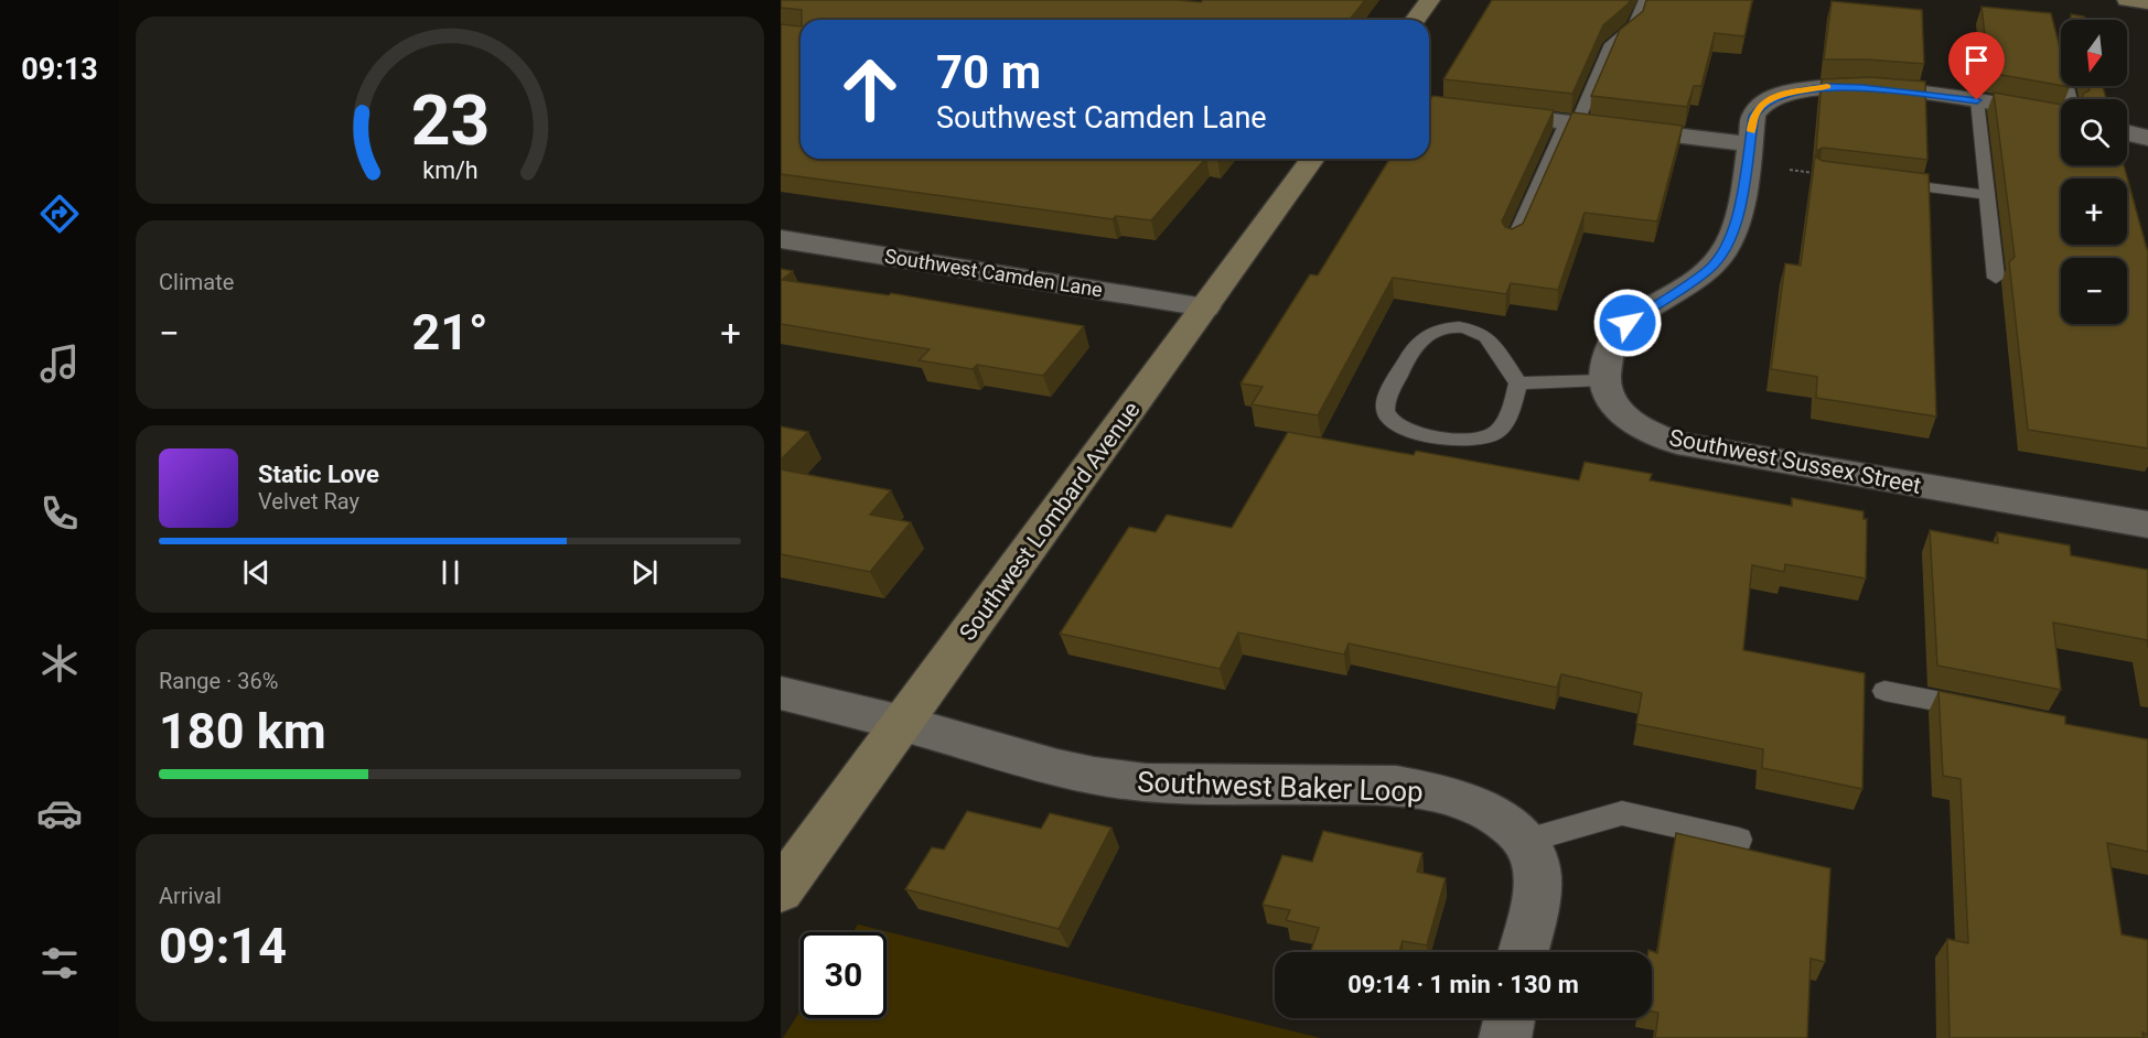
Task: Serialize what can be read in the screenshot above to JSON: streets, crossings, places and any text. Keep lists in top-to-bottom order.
{
  "streets": {
    "street": [
      "Southwest Camden Lane",
      "Southwest Sussex Street",
      "Southwest Lombard Avenue",
      "Southwest Baker Loop"
    ]
  },
  "crossings": [
    ["Southwest Camden Lane", "Southwest Lombard Avenue"],
    ["Southwest Lombard Avenue", "Southwest Baker Loop"]
  ],
  "north": "bottom",
  "page": {
    "tabs": "09:13",
    "map_buttons": ["+", "−"],
    "turn": ["70 m", "Southwest Camden Lane"],
    "tile": [
      "Climate",
      ["Range · 36%", "180 km"],
      ["Arrival", "09:14"]
    ],
    "heat": ["−", "21°", "+"],
    "song": ["Static Love", "Velvet Ray"],
    "limit": "30",
    "trip": "09:14 · 1 min · 130 m",
    "gauge": ["23", "km/h"]
  }
}
